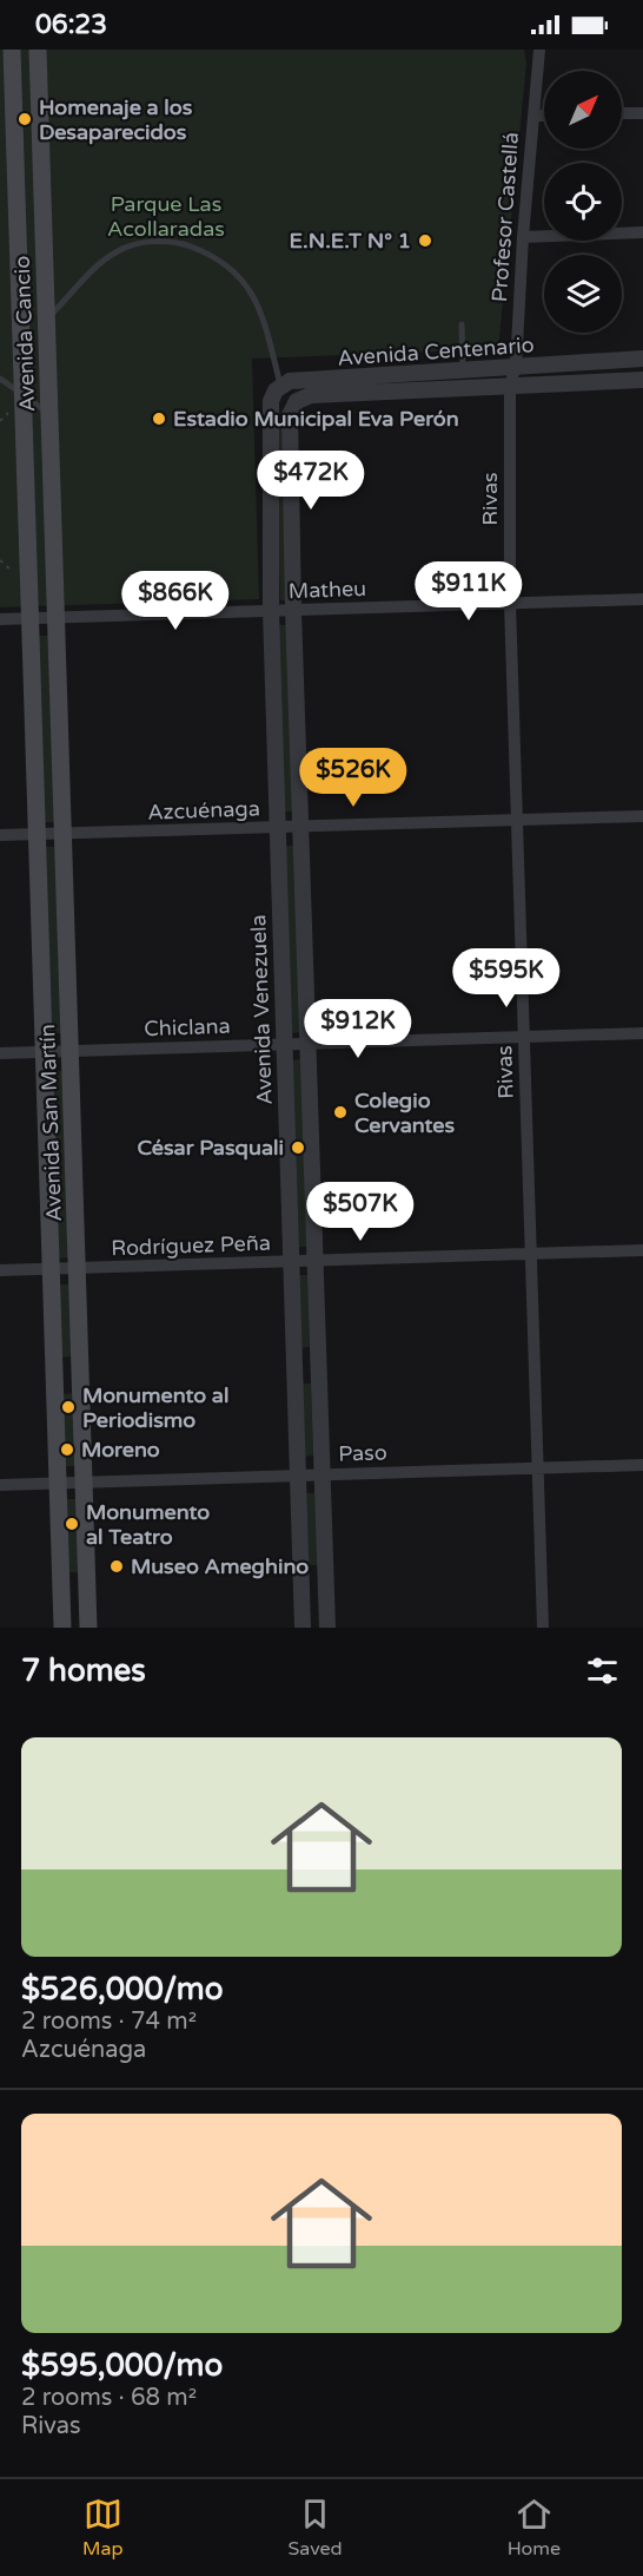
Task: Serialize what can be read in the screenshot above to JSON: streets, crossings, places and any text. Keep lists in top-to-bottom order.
{
  "streets": {
    "main road": ["Avenida Cancio", "Avenida San Martín"],
    "street": [
      "Profesor Castellá",
      "Avenida Centenario",
      "Rivas",
      "Matheu",
      "Azcuénaga",
      "Avenida Venezuela",
      "Chiclana",
      "Rodríguez Peña",
      "Paso"
    ]
  },
  "crossings": [
    ["Profesor Castellá", "Avenida Centenario"],
    ["Profesor Castellá", "Rivas"],
    ["Avenida Cancio", "Matheu"],
    ["Avenida Cancio", "Avenida San Martín"],
    ["Avenida Centenario", "Rivas"],
    ["Avenida Centenario", "Avenida Venezuela"],
    ["Rivas", "Matheu"],
    ["Rivas", "Azcuénaga"],
    ["Rivas", "Chiclana"],
    ["Rivas", "Rodríguez Peña"],
    ["Rivas", "Paso"],
    ["Matheu", "Avenida Venezuela"],
    ["Matheu", "Avenida San Martín"],
    ["Azcuénaga", "Avenida Venezuela"],
    ["Azcuénaga", "Avenida San Martín"],
    ["Avenida Venezuela", "Chiclana"],
    ["Avenida Venezuela", "Rodríguez Peña"],
    ["Avenida Venezuela", "Paso"],
    ["Chiclana", "Avenida San Martín"],
    ["Avenida San Martín", "Rodríguez Peña"],
    ["Avenida San Martín", "Paso"]
  ],
  "parks": ["Parque Las Acollaradas"],
  "places": [
    "Homenaje a los Desaparecidos",
    "E.N.E.T N° 1",
    "Estadio Municipal Eva Perón",
    "Colegio Cervantes",
    "César Pasquali",
    "Monumento al Periodismo",
    "Moreno",
    "Monumento al Teatro",
    "Museo Ameghino"
  ],
  "north": "top right",
  "page": {
    "status": "06:23",
    "price": [
      "$472K",
      "$911K",
      "$866K",
      "$526K",
      "$595K",
      "$912K",
      "$507K"
    ],
    "heading": "7 homes",
    "list": [
      {
        "name": "$526,000/mo",
        "note": "2 rooms · 74 m² · Azcuénaga"
      },
      {
        "name": "$595,000/mo",
        "note": "2 rooms · 68 m² · Rivas"
      }
    ],
    "tabs": ["Map", "Saved", "Home"]
  }
}
